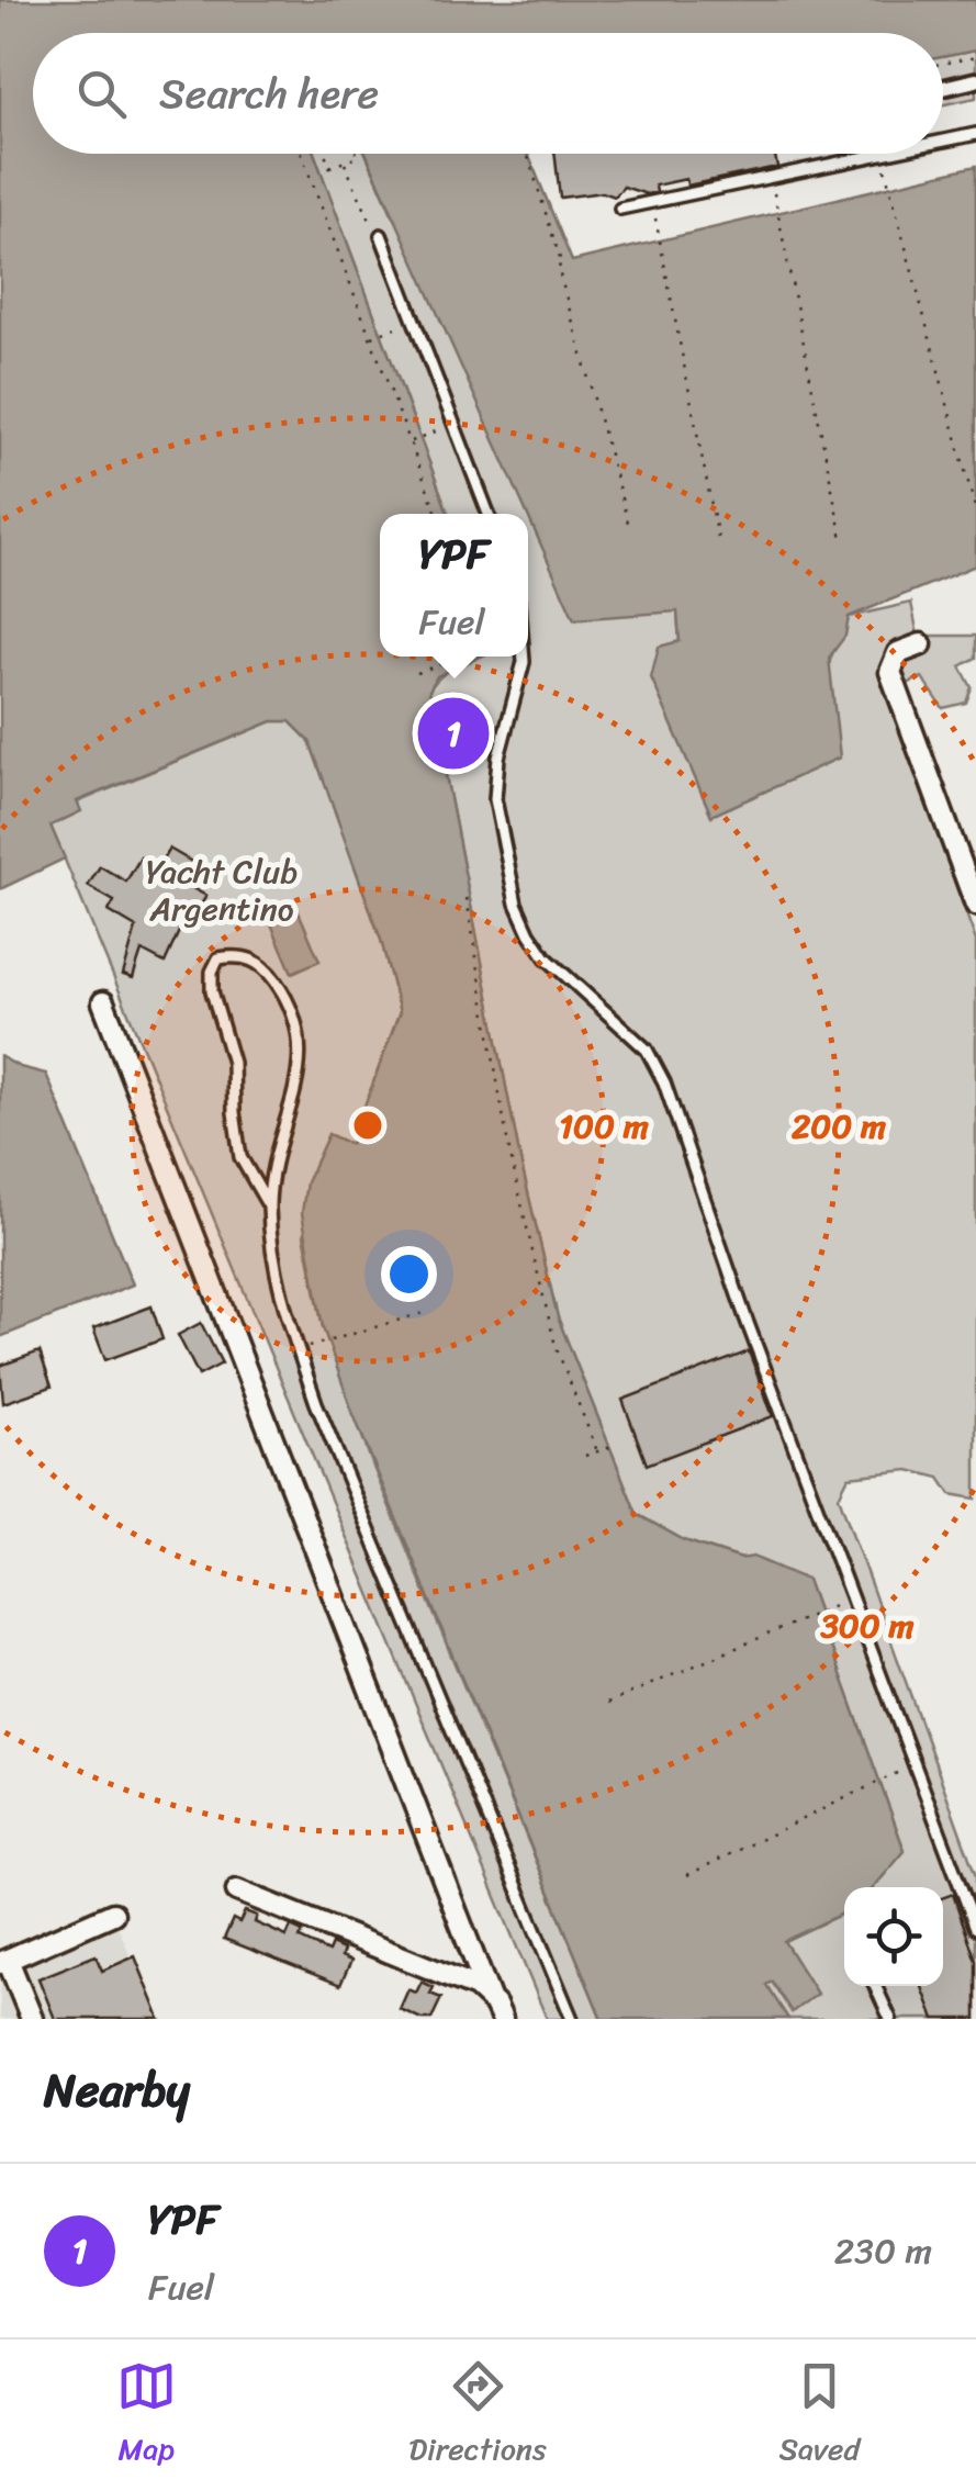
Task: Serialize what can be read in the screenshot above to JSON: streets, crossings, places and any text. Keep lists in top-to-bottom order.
{
  "parks": ["Yacht Club Argentino"],
  "page": {
    "search": "Search here",
    "popup": ["YPF", "Fuel"],
    "pins": "1",
    "heading": "Nearby",
    "list": [
      {
        "mark": "1",
        "name": "YPF",
        "note": "Fuel",
        "value": "230 m"
      }
    ],
    "nav": ["Map", "Directions", "Saved"]
  },
  "rings": ["100 m", "200 m", "300 m"]
}
